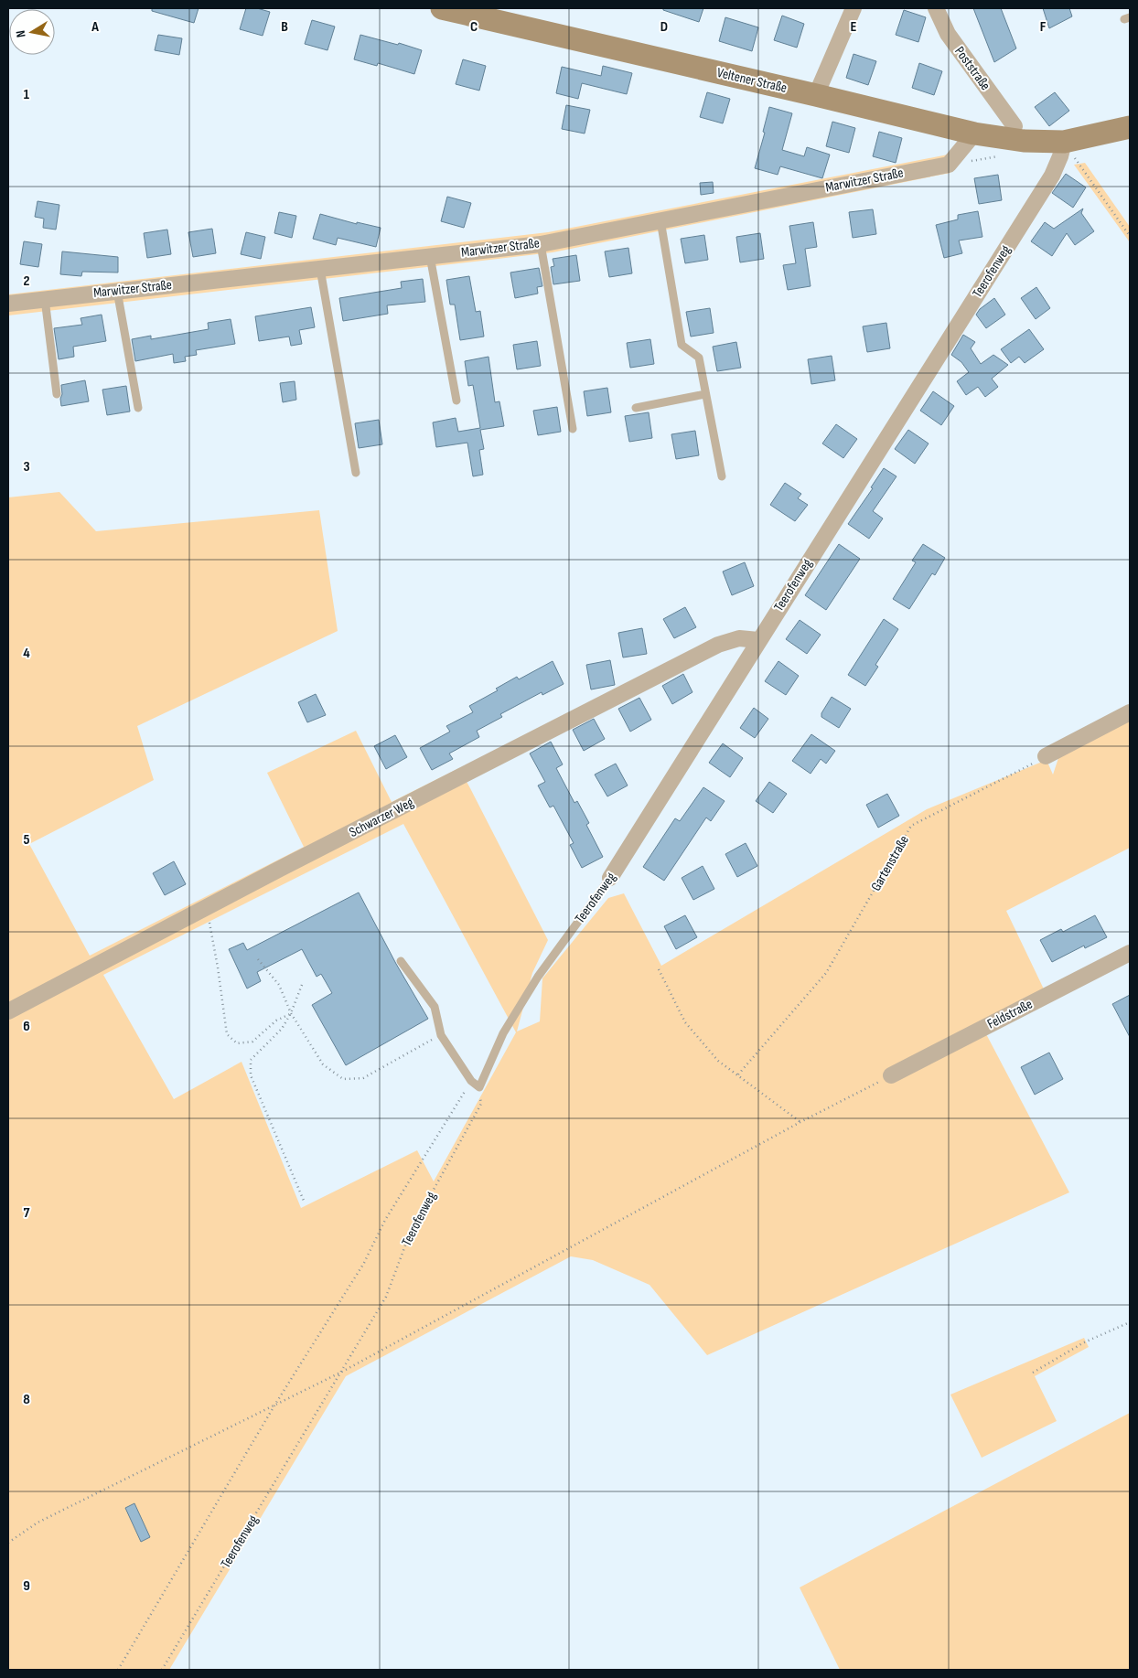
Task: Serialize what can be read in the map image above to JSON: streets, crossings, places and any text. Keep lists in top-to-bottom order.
{
  "streets": {
    "main road": ["Veltener Straße"],
    "street": [
      "Poststraße",
      "Marwitzer Straße",
      "Teerofenweg",
      "Schwarzer Weg",
      "Feldstraße"
    ],
    "path": ["Gartenstraße"]
  },
  "crossings": [
    ["Veltener Straße", "Teerofenweg"],
    ["Teerofenweg", "Schwarzer Weg"]
  ],
  "north": "left",
  "grid": {
    "columns": [
      "A",
      "B",
      "C",
      "D",
      "E",
      "F"
    ],
    "rows": [
      "1",
      "2",
      "3",
      "4",
      "5",
      "6",
      "7",
      "8",
      "9"
    ]
  }
}
